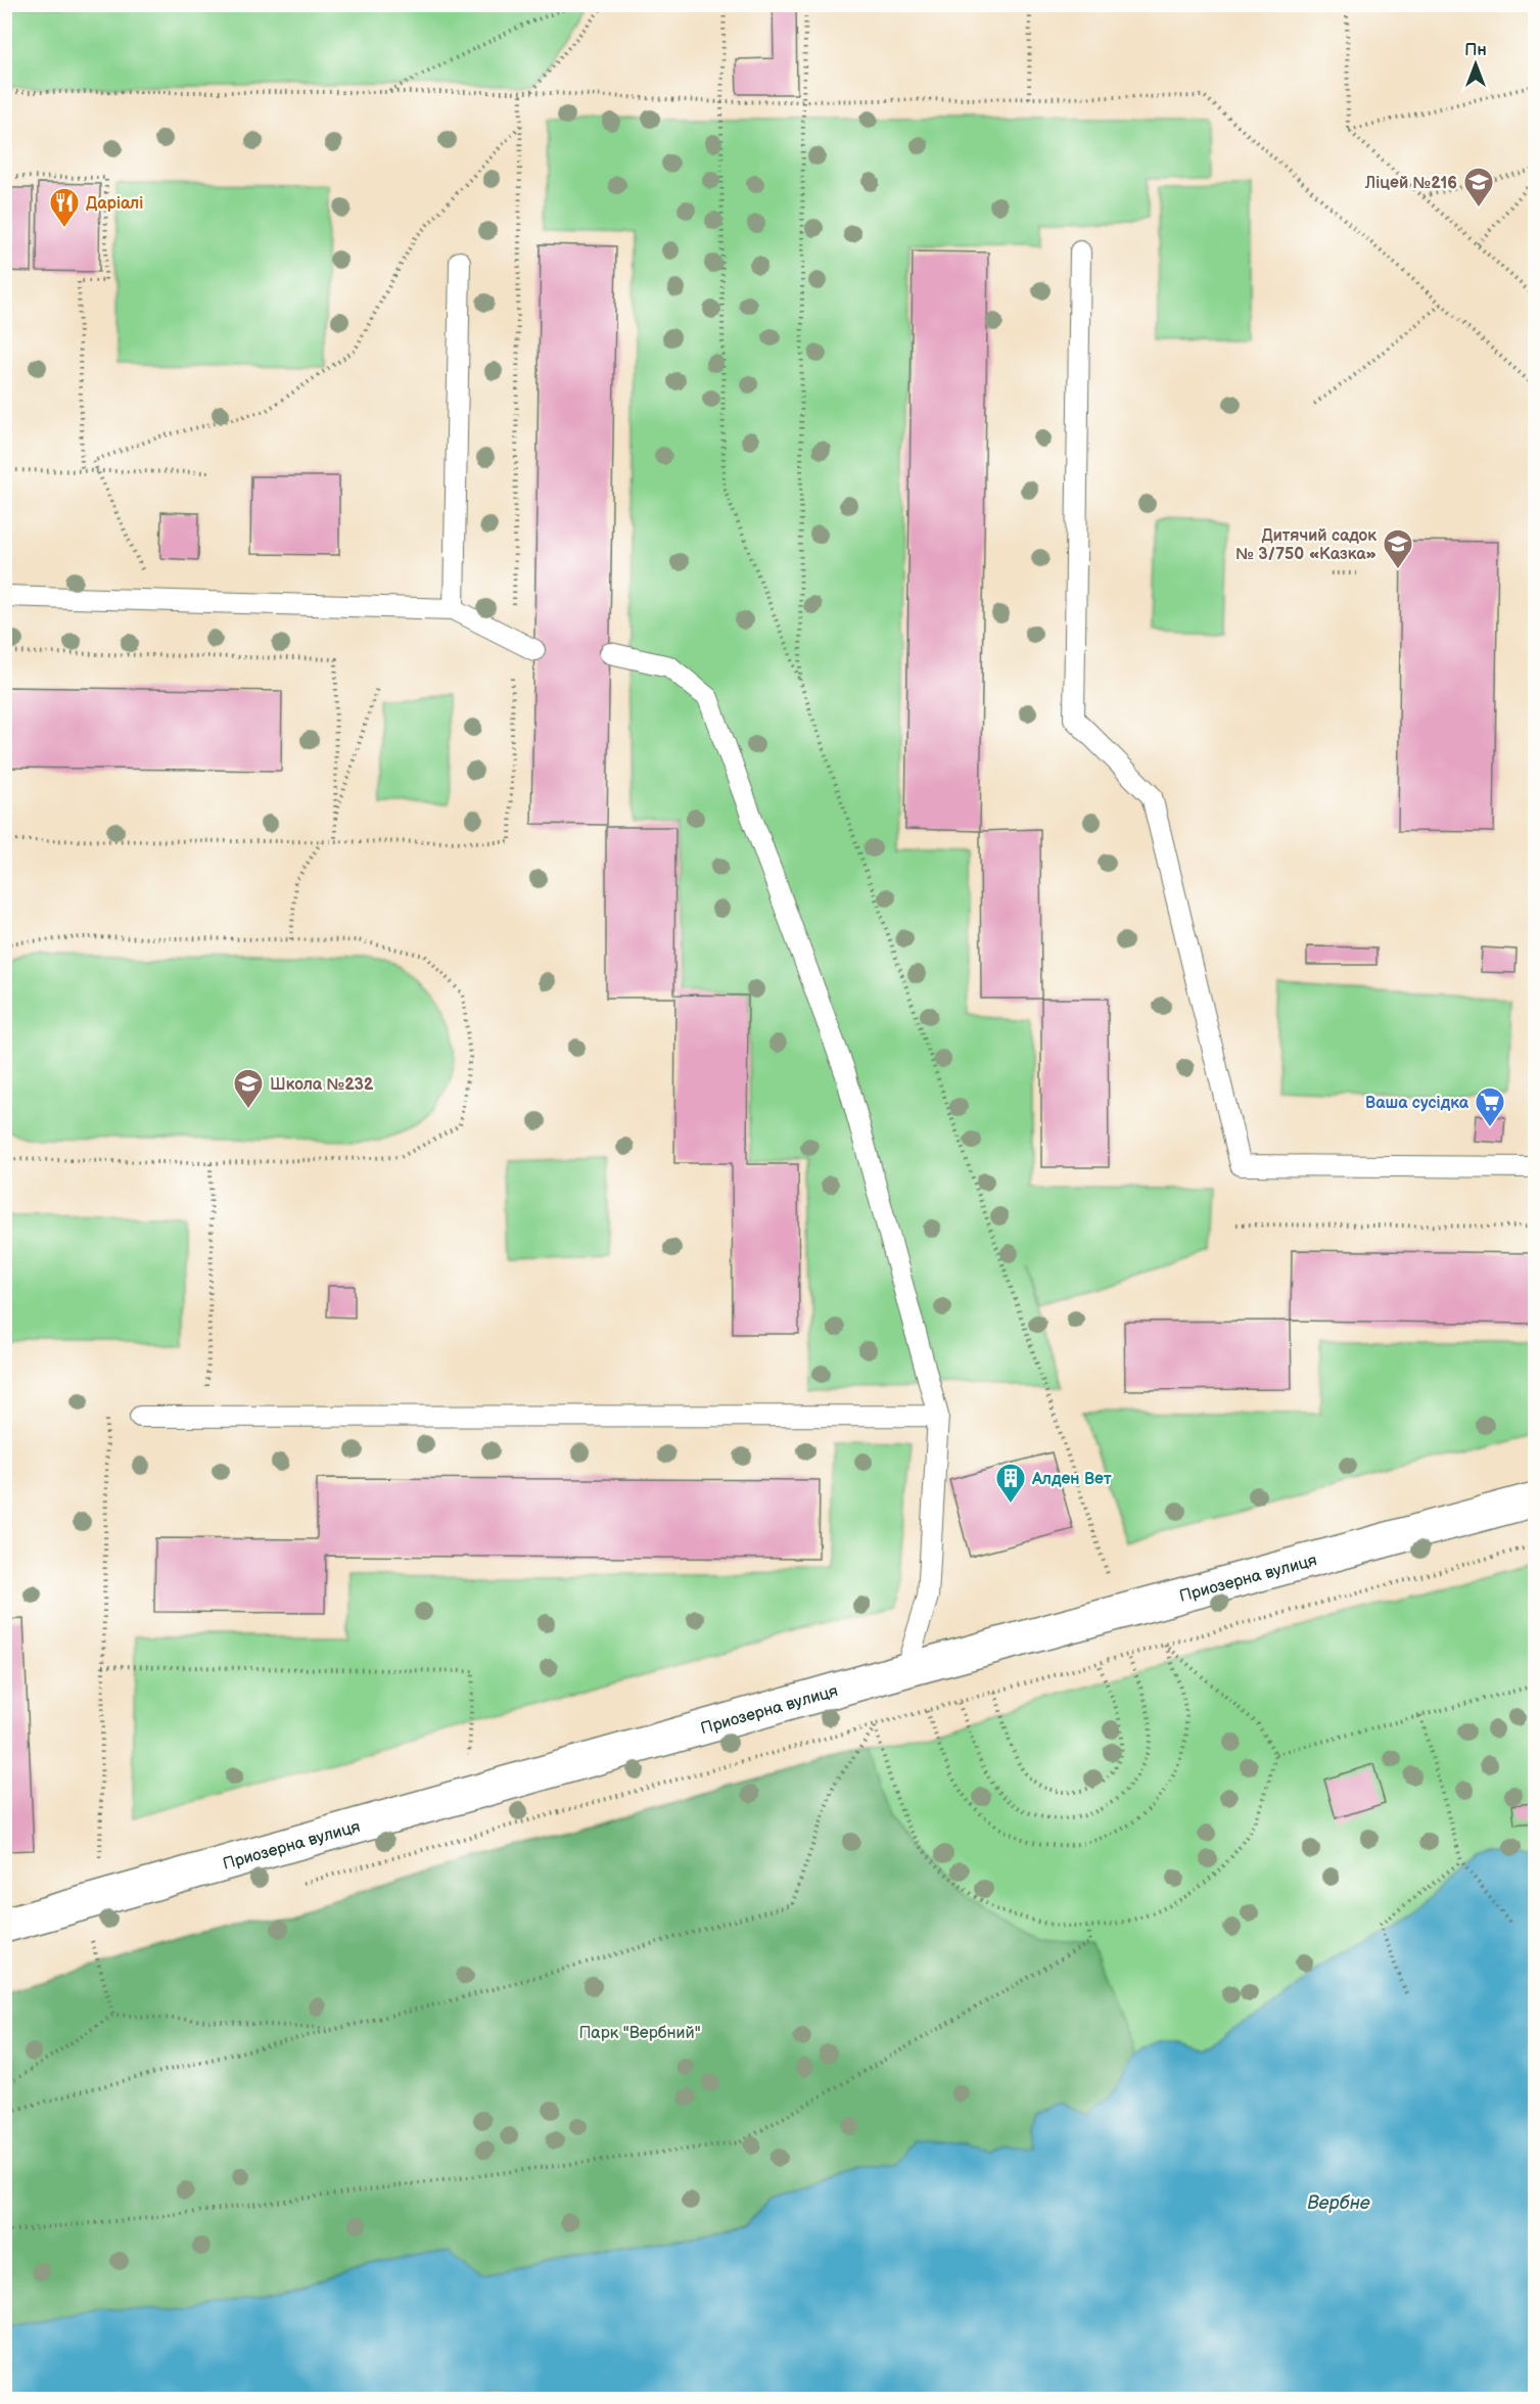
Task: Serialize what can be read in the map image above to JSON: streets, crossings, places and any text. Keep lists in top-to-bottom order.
{
  "streets": {
    "street": ["Приозерна вулиця"]
  },
  "water": ["Вербне"],
  "parks": ["Парк \"Вербний\""],
  "places": {
    "school or university": ["Ліцей №216", "Дитячий садок № 3/750 «Казка»", "Школа №232"],
    "restaurant": ["Даріалі"],
    "supermarket": ["Ваша сусідка"],
    "building": ["Алден Вет"]
  },
  "north": "top"
}
